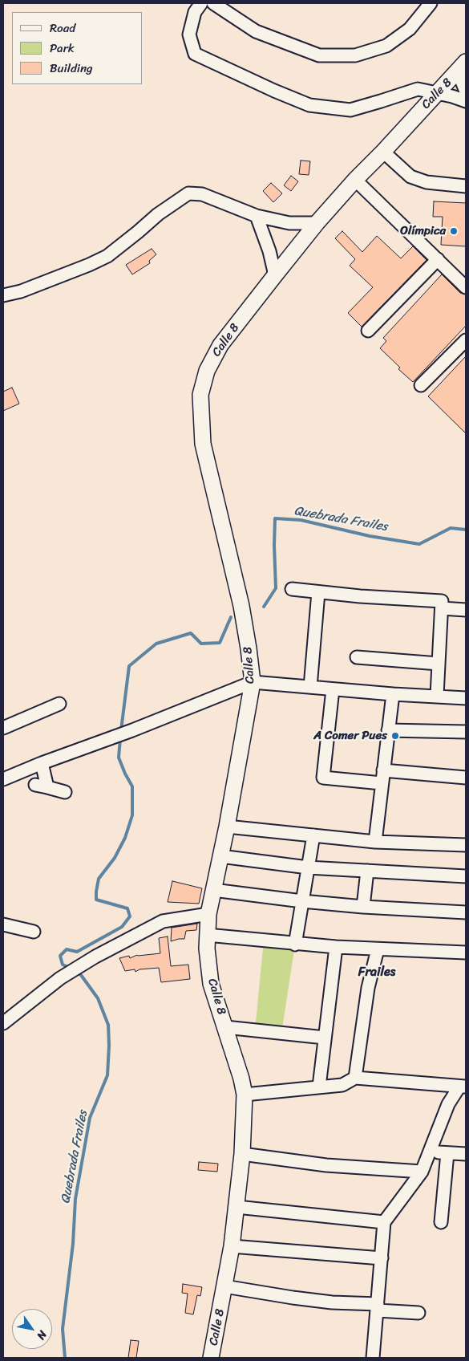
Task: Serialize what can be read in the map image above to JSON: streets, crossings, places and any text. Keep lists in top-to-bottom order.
{
  "streets": {
    "street": ["Calle 8"]
  },
  "districts": ["Frailes"],
  "water": ["Quebrada Frailes"],
  "places": ["Olímpica", "A Comer Pues"],
  "legend": ["Road", "Park", "Building"],
  "north": "bottom right"
}
